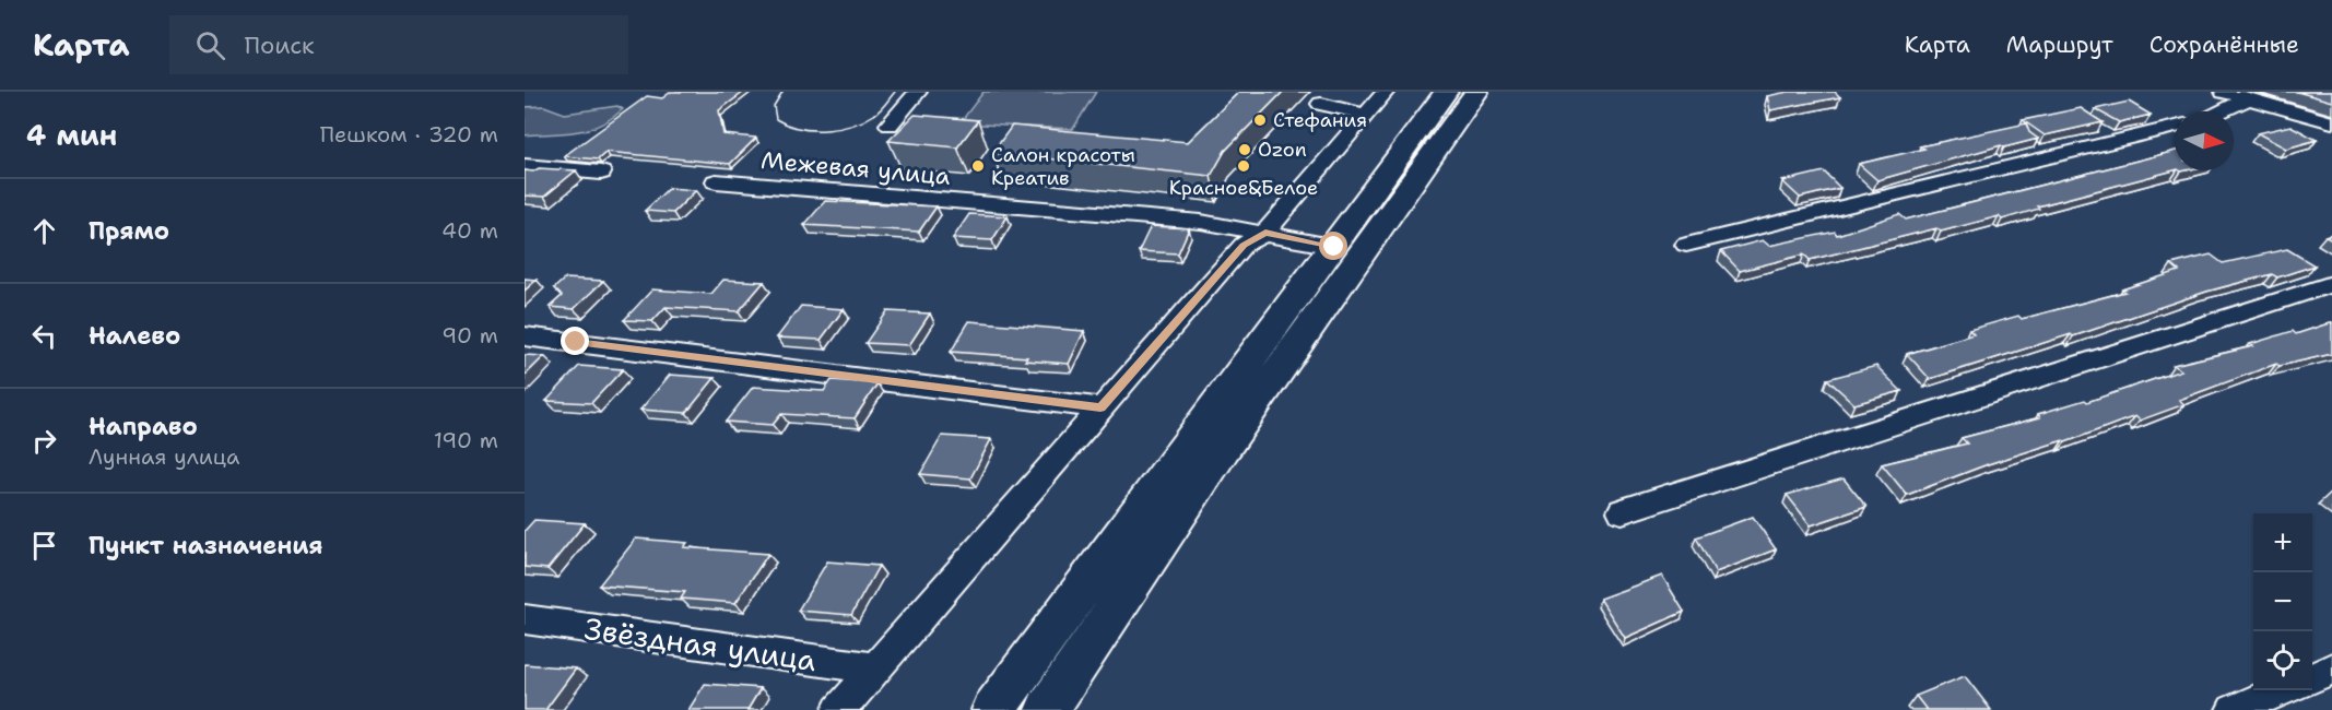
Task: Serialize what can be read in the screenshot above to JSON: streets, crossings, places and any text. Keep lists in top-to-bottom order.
{
  "streets": {
    "street": ["Межевая улица", "Звёздная улица"]
  },
  "places": [
    "Стефания",
    "Ozon",
    "Салон красоты Креатив",
    "Красное&Белое"
  ],
  "north": "right",
  "page": {
    "header": "Карта",
    "search": "Поиск",
    "nav": ["Карта", "Маршрут", "Сохранённые"],
    "heading": ["4 мин", "Пешком · 320 m"],
    "list": [
      ["Прямо", "40 m"],
      ["Налево", "90 m"],
      ["Направо", "Лунная улица", "190 m"],
      "Пункт назначения"
    ],
    "map_buttons": ["+", "−"]
  }
}
